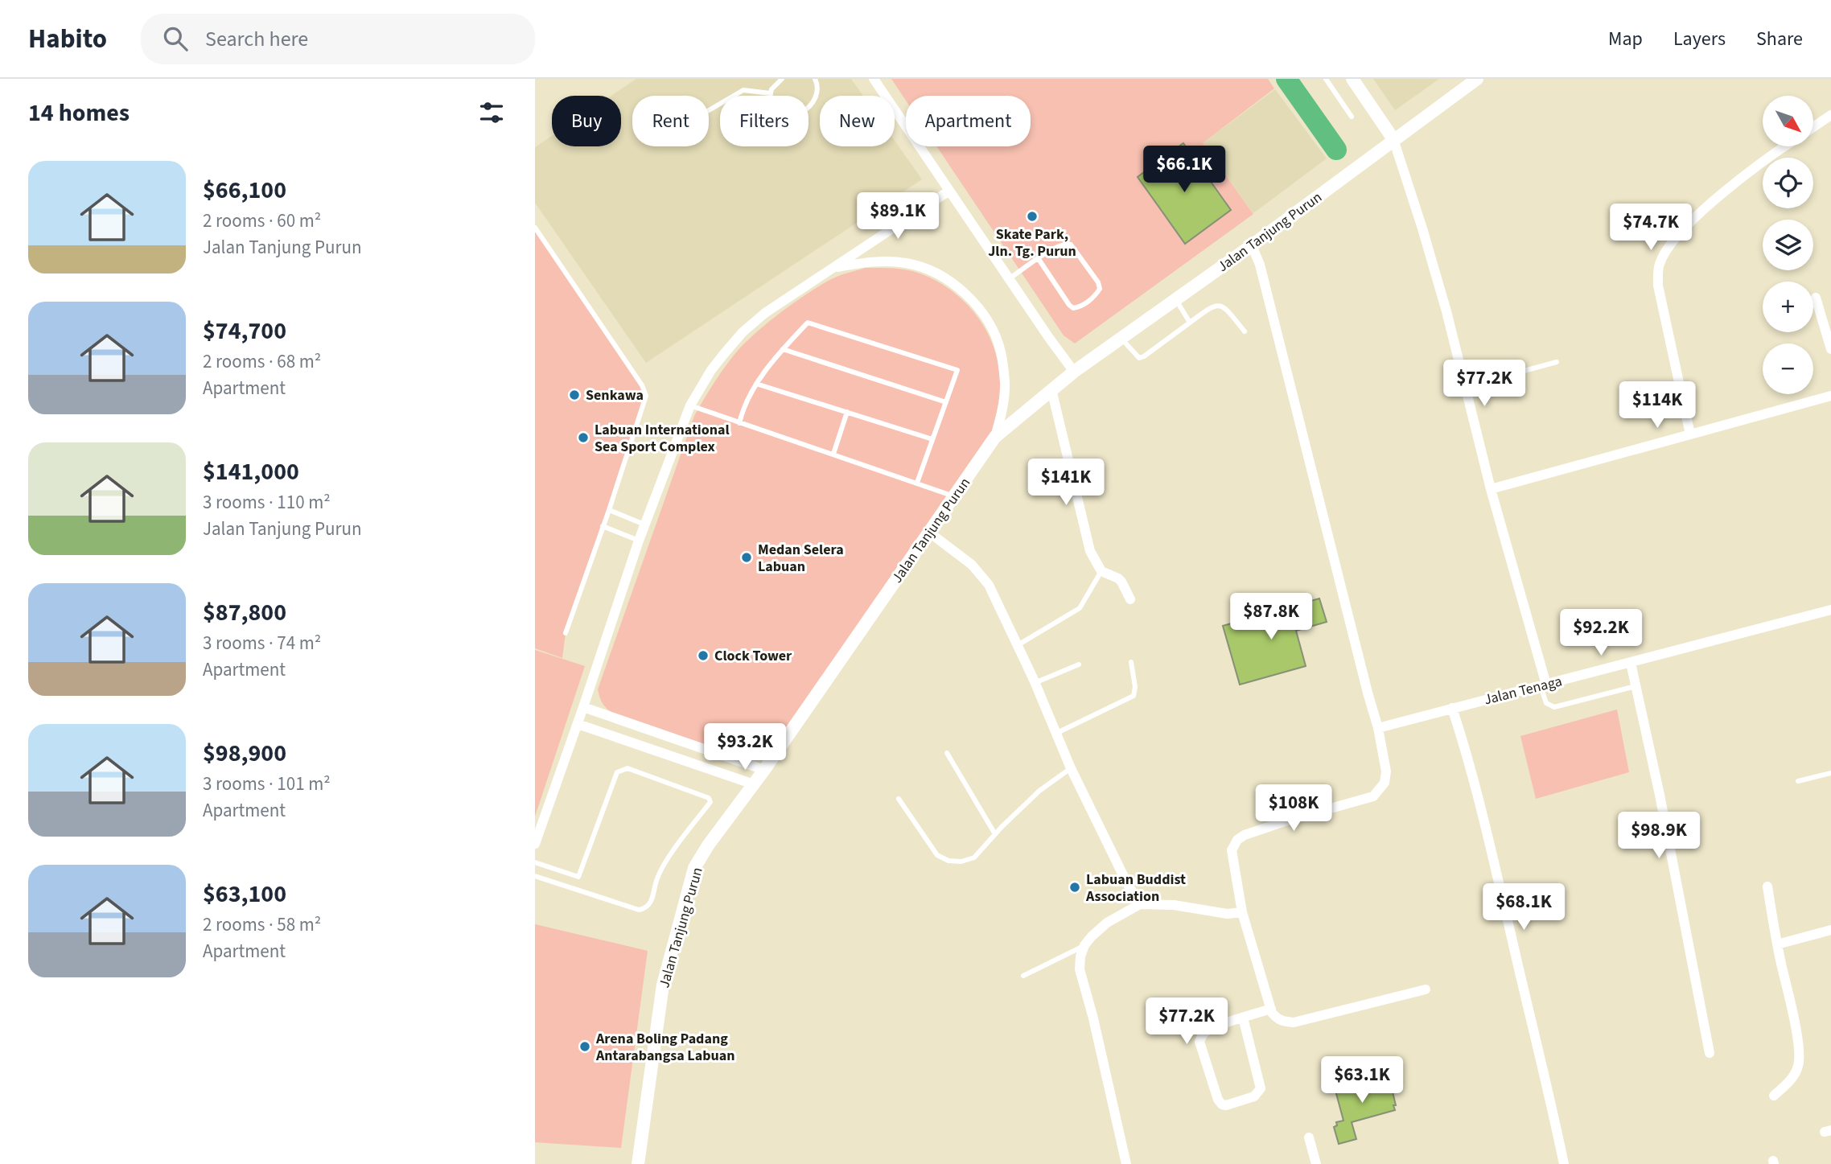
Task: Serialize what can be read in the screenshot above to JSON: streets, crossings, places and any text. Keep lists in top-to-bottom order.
{
  "streets": {
    "street": ["Jalan Tanjung Purun", "Jalan Tenaga"]
  },
  "places": [
    "Skate Park, Jln. Tg. Purun",
    "Senkawa",
    "Labuan International Sea Sport Complex",
    "Medan Selera Labuan",
    "Clock Tower",
    "Labuan Buddist Association",
    "Arena Boling Padang Antarabangsa Labuan"
  ],
  "north": "bottom right",
  "page": {
    "header": "Habito",
    "search": "Search here",
    "nav": ["Map", "Layers", "Share"],
    "heading": "14 homes",
    "map_buttons": ["+", "−"],
    "chip": [
      "Buy",
      "Rent",
      "Filters",
      "New",
      "Apartment"
    ],
    "price": [
      "$66.1K",
      "$89.1K",
      "$74.7K",
      "$77.2K",
      "$114K",
      "$141K",
      "$87.8K",
      "$92.2K",
      "$93.2K",
      "$108K",
      "$98.9K",
      "$68.1K",
      "$77.2K",
      "$63.1K"
    ],
    "list": [
      {
        "name": "$66,100",
        "note": "2 rooms · 60 m² · Jalan Tanjung Purun"
      },
      {
        "name": "$74,700",
        "note": "2 rooms · 68 m² · Apartment"
      },
      {
        "name": "$141,000",
        "note": "3 rooms · 110 m² · Jalan Tanjung Purun"
      },
      {
        "name": "$87,800",
        "note": "3 rooms · 74 m² · Apartment"
      },
      {
        "name": "$98,900",
        "note": "3 rooms · 101 m² · Apartment"
      },
      {
        "name": "$63,100",
        "note": "2 rooms · 58 m² · Apartment"
      }
    ]
  }
}
